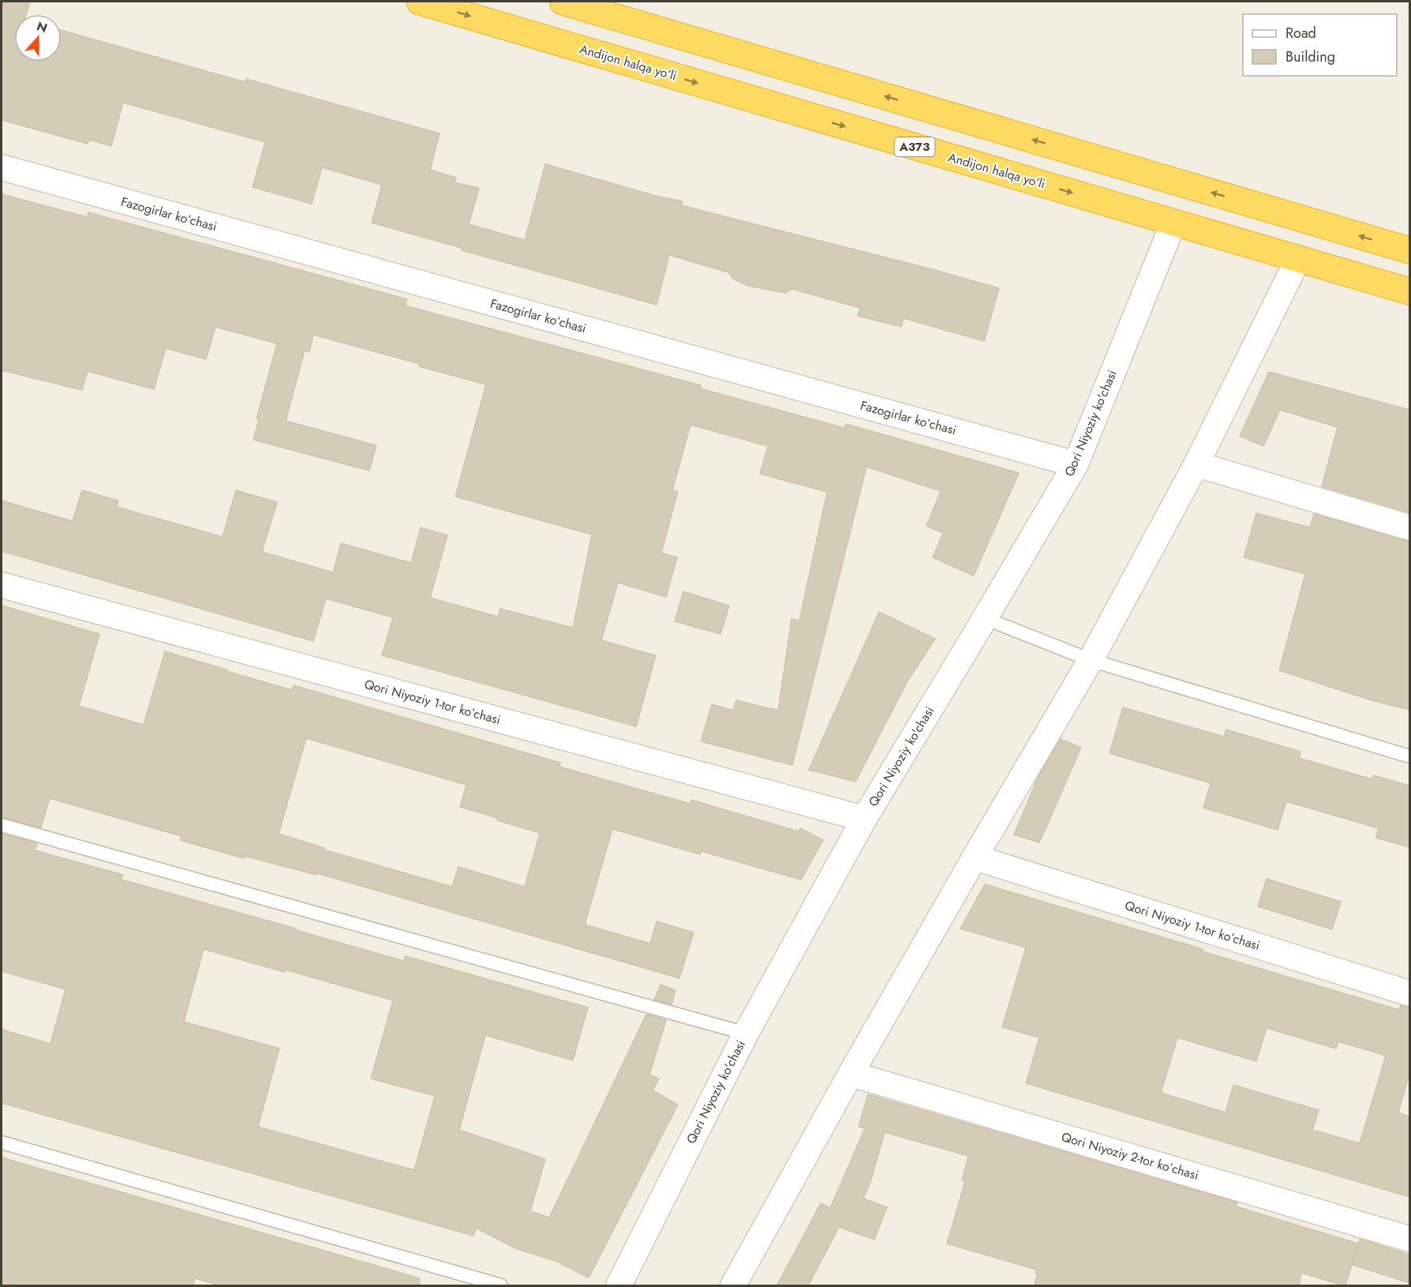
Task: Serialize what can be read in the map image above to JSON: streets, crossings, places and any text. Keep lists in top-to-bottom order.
{
  "streets": {
    "highway": ["Andijon halqa yo‘li", "A373"],
    "street": [
      "Fazogirlar koʻchasi",
      "Qori Niyoziy ko'chasi",
      "Qori Niyoziy 1-tor koʻchasi",
      "Qori Niyoziy 2-tor koʻchasi"
    ]
  },
  "crossings": [
    ["Andijon halqa yo‘li", "Qori Niyoziy ko'chasi"],
    ["Fazogirlar koʻchasi", "Qori Niyoziy ko'chasi"],
    ["Qori Niyoziy ko'chasi", "Qori Niyoziy 1-tor koʻchasi"]
  ],
  "legend": ["Road", "Building"],
  "north": "top"
}
